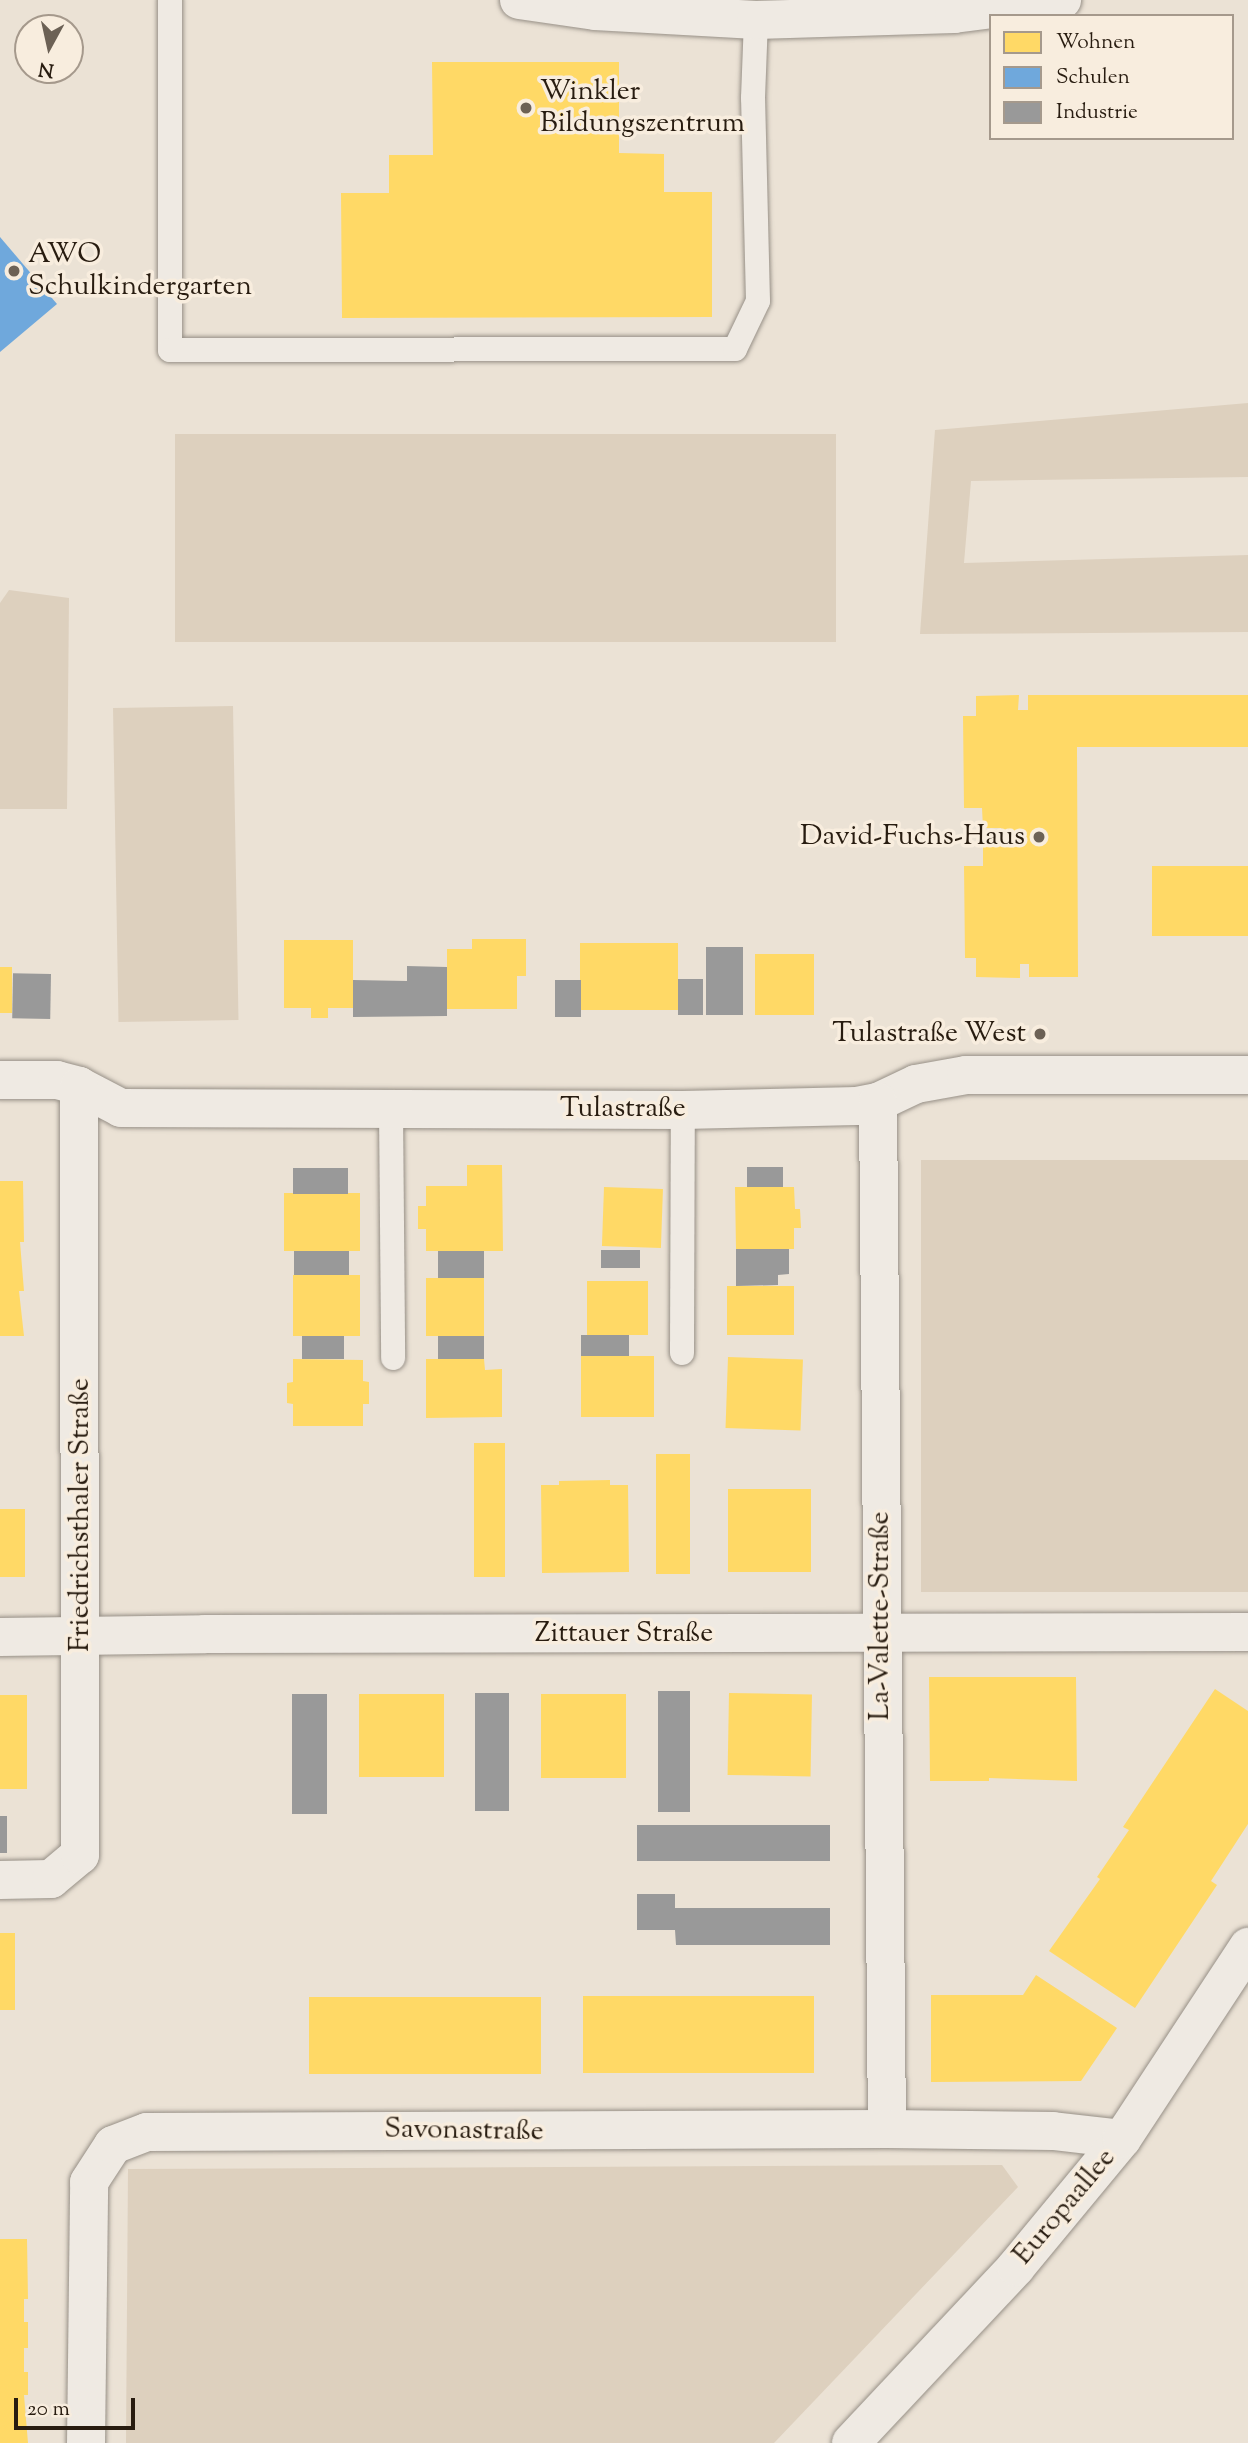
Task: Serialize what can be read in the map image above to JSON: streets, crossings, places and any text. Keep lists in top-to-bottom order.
{
  "streets": {
    "street": [
      "Tulastraße",
      "Friedrichsthaler Straße",
      "La-Valette-Straße",
      "Zittauer Straße",
      "Savonastraße",
      "Europaallee"
    ]
  },
  "crossings": [
    ["Tulastraße", "Friedrichsthaler Straße"],
    ["Tulastraße", "La-Valette-Straße"],
    ["Friedrichsthaler Straße", "Zittauer Straße"],
    ["La-Valette-Straße", "Zittauer Straße"],
    ["La-Valette-Straße", "Savonastraße"],
    ["Savonastraße", "Europaallee"]
  ],
  "places": [
    "Winkler Bildungszentrum",
    "AWO Schulkindergarten",
    "David-Fuchs-Haus",
    "Tulastraße West"
  ],
  "legend": ["Wohnen", "Schulen", "Industrie"],
  "scale_bar": "20 m",
  "north": "bottom"
}
